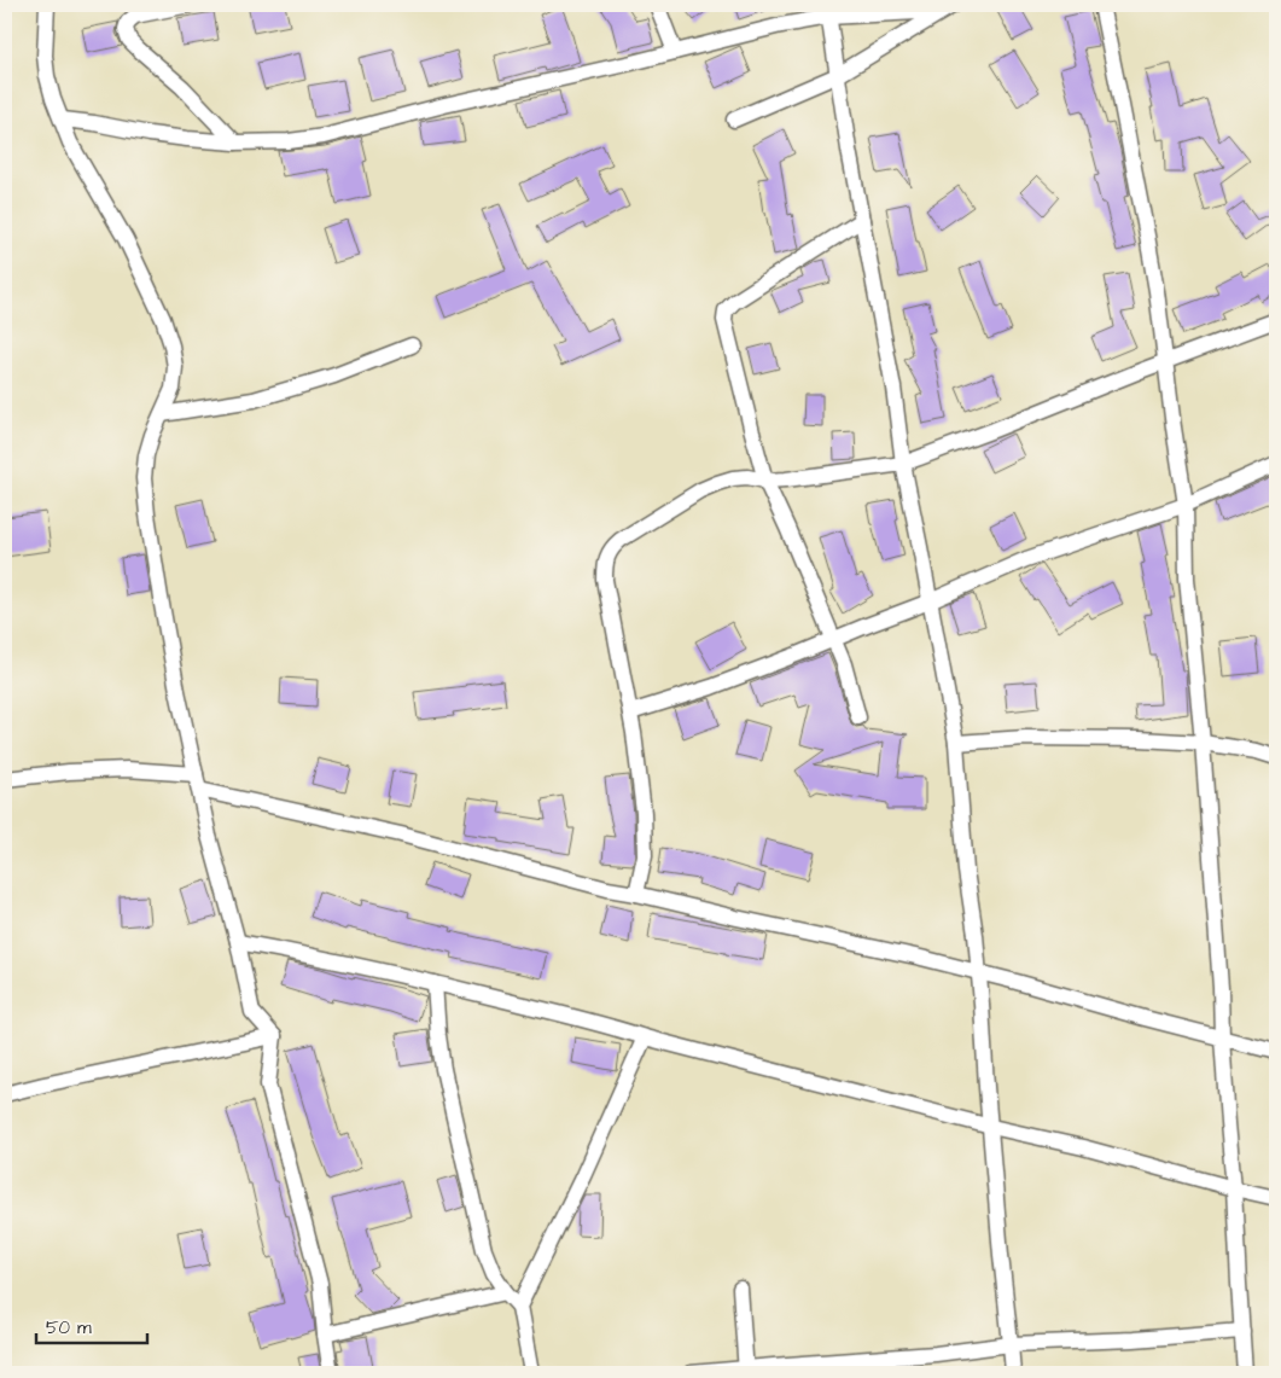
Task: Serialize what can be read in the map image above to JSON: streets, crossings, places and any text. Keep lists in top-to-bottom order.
{
  "scale_bar": "50 m"
}
